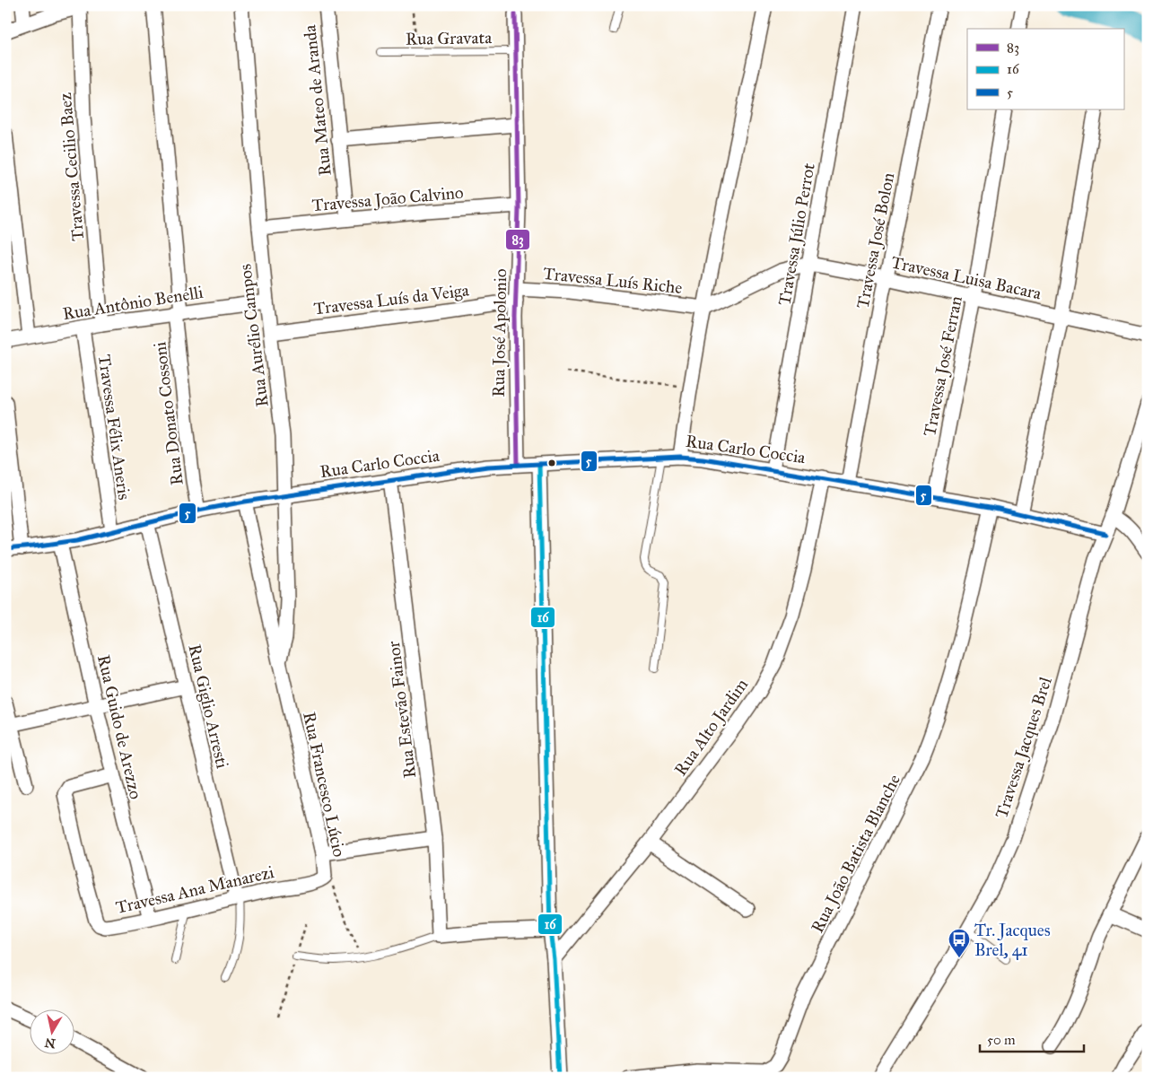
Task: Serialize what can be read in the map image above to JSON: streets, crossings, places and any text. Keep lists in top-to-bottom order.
{
  "streets": {
    "street": [
      "Rua Mateo de Aranda",
      "Travessa Cecilio Baez",
      "Travessa João Calvino",
      "Travessa Júlio Perrot",
      "Travessa José Bolon",
      "Travessa Luisa Bacara",
      "Travessa Luís Riche",
      "Travessa Luís da Veiga",
      "Rua Antônio Benelli",
      "Rua José Apolonio",
      "Rua Aurélio Campos",
      "Travessa José Ferran",
      "Rua Donato Cossoni",
      "Travessa Félix Aneris",
      "Rua Carlo Coccia",
      "Rua Giglio Arresti",
      "Rua Estevão Fainor",
      "Rua Guido de Arezzo",
      "Rua Alto Jardim",
      "Travessa Jacques Brel",
      "Rua Francesco Lúcio",
      "Rua João Batista Blanche",
      "Travessa Ana Manarezi"
    ],
    "lane": ["Rua Gravata"]
  },
  "crossings": [
    ["Rua Gravata", "Rua José Apolonio"],
    ["Rua Mateo de Aranda", "Travessa João Calvino"],
    ["Travessa Cecilio Baez", "Rua Antônio Benelli"],
    ["Travessa João Calvino", "Rua José Apolonio"],
    ["Travessa João Calvino", "Rua Aurélio Campos"],
    ["Travessa Júlio Perrot", "Travessa Luisa Bacara"],
    ["Travessa Júlio Perrot", "Rua Carlo Coccia"],
    ["Travessa José Bolon", "Travessa Luisa Bacara"],
    ["Travessa José Bolon", "Rua Carlo Coccia"],
    ["Travessa Luisa Bacara", "Travessa Luís Riche"],
    ["Travessa Luisa Bacara", "Travessa José Ferran"],
    ["Travessa Luís Riche", "Travessa Luís da Veiga"],
    ["Travessa Luís Riche", "Rua José Apolonio"],
    ["Travessa Luís da Veiga", "Rua José Apolonio"],
    ["Travessa Luís da Veiga", "Rua Aurélio Campos"],
    ["Rua Antônio Benelli", "Rua Aurélio Campos"],
    ["Rua Antônio Benelli", "Rua Donato Cossoni"],
    ["Rua Antônio Benelli", "Travessa Félix Aneris"],
    ["Rua José Apolonio", "Rua Carlo Coccia"],
    ["Rua Aurélio Campos", "Rua Carlo Coccia"],
    ["Rua Aurélio Campos", "Rua Francesco Lúcio"],
    ["Travessa José Ferran", "Rua Carlo Coccia"],
    ["Rua Donato Cossoni", "Rua Carlo Coccia"],
    ["Travessa Félix Aneris", "Rua Carlo Coccia"],
    ["Rua Carlo Coccia", "Rua Giglio Arresti"],
    ["Rua Carlo Coccia", "Rua Estevão Fainor"],
    ["Rua Carlo Coccia", "Rua Guido de Arezzo"],
    ["Rua Carlo Coccia", "Rua Alto Jardim"],
    ["Rua Carlo Coccia", "Travessa Jacques Brel"],
    ["Rua Carlo Coccia", "Rua Francesco Lúcio"],
    ["Rua Carlo Coccia", "Rua João Batista Blanche"],
    ["Rua Giglio Arresti", "Travessa Ana Manarezi"],
    ["Rua Guido de Arezzo", "Travessa Ana Manarezi"],
    ["Rua Francesco Lúcio", "Travessa Ana Manarezi"]
  ],
  "places": {
    "bus stop": ["Tr. Jacques Brel, 41"]
  },
  "lines": ["transit line 83", "transit line 5", "transit line 16"],
  "legend": ["83", "16", "5"],
  "scale_bar": "50 m",
  "north": "bottom"
}
